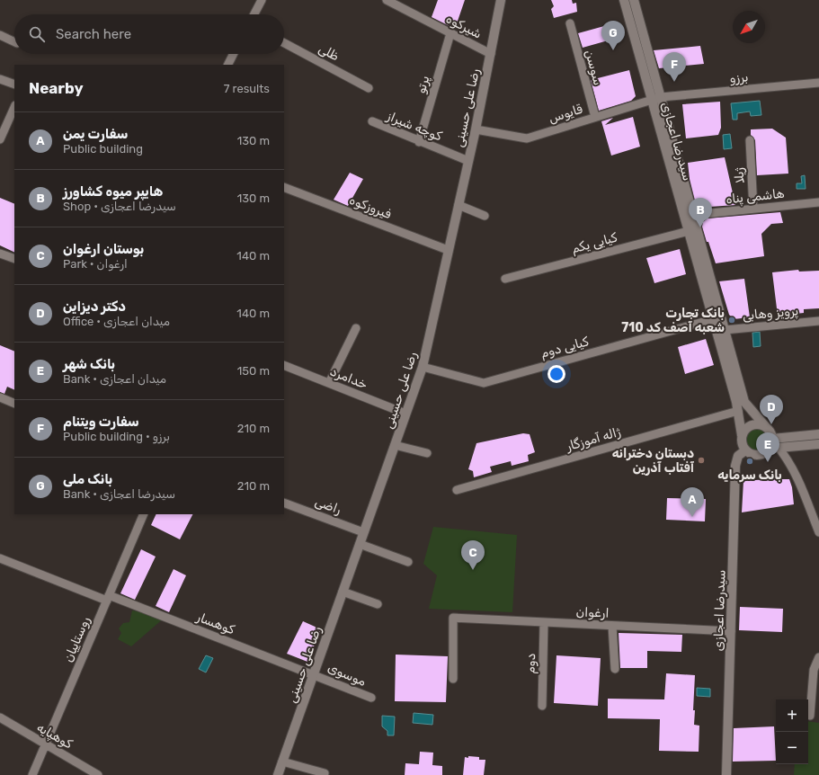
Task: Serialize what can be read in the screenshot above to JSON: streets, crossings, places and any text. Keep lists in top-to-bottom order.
{
  "streets": {
    "main road": ["رضا علی حسینی", "سیدرضا اعجازی"],
    "street": [
      "شیرکوه",
      "ظلی",
      "سوسن",
      "برزو",
      "پرتو",
      "قایوس",
      "کوچه شیراز",
      "ژیلا",
      "هاشمی پناه",
      "فیروزکوه",
      "کیایی یکم",
      "پرویز وهابی",
      "کیایی دوم",
      "خدامرد",
      "ژاله آموزگار",
      "راضی",
      "ارغوان",
      "کوهسار",
      "روستاییان",
      "دوم",
      "موسوی",
      "کوهپایه"
    ]
  },
  "crossings": [
    ["شیرکوه", "پرتو"],
    ["شیرکوه", "رضا علی حسینی"],
    ["سوسن", "قایوس"],
    ["برزو", "قایوس"],
    ["برزو", "سیدرضا اعجازی"],
    ["پرتو", "کوچه شیراز"],
    ["رضا علی حسینی", "قایوس"],
    ["رضا علی حسینی", "کوچه شیراز"],
    ["رضا علی حسینی", "فیروزکوه"],
    ["رضا علی حسینی", "کیایی دوم"],
    ["رضا علی حسینی", "خدامرد"],
    ["رضا علی حسینی", "راضی"],
    ["رضا علی حسینی", "کوهسار"],
    ["رضا علی حسینی", "موسوی"],
    ["قایوس", "سیدرضا اعجازی"],
    ["سیدرضا اعجازی", "هاشمی پناه"],
    ["سیدرضا اعجازی", "کیایی یکم"],
    ["سیدرضا اعجازی", "پرویز وهابی"],
    ["سیدرضا اعجازی", "کیایی دوم"],
    ["سیدرضا اعجازی", "ژاله آموزگار"],
    ["سیدرضا اعجازی", "ارغوان"],
    ["ژیلا", "هاشمی پناه"],
    ["ارغوان", "دوم"],
    ["کوهسار", "روستاییان"],
    ["کوهسار", "موسوی"],
    ["روستاییان", "کوهپایه"]
  ],
  "places": ["بانک تجارت شعبه آصف کد 710", "دبستان دخترانه آفتاب آذرین", "بانک سرمایه"],
  "north": "bottom left",
  "page": {
    "search": "Search here",
    "pins": [
      "G",
      "F",
      "B",
      "D",
      "E",
      "A",
      "C"
    ],
    "heading": ["Nearby", "7 results"],
    "list": [
      {
        "mark": "A",
        "name": "سفارت یمن",
        "note": "Public building",
        "value": "130 m"
      },
      {
        "mark": "B",
        "name": "هایپر میوه کشاورز",
        "note": "Shop · سیدرضا اعجازی",
        "value": "130 m"
      },
      {
        "mark": "C",
        "name": "بوستان ارغوان",
        "note": "Park · ارغوان",
        "value": "140 m"
      },
      {
        "mark": "D",
        "name": "دکتر دیزاین",
        "note": "Office · میدان اعجازی",
        "value": "140 m"
      },
      {
        "mark": "E",
        "name": "بانک شهر",
        "note": "Bank · میدان اعجازی",
        "value": "150 m"
      },
      {
        "mark": "F",
        "name": "سفارت ویتنام",
        "note": "Public building · برزو",
        "value": "210 m"
      },
      {
        "mark": "G",
        "name": "بانک ملی",
        "note": "Bank · سیدرضا اعجازی",
        "value": "210 m"
      }
    ],
    "map_buttons": ["+", "−"]
  }
}
